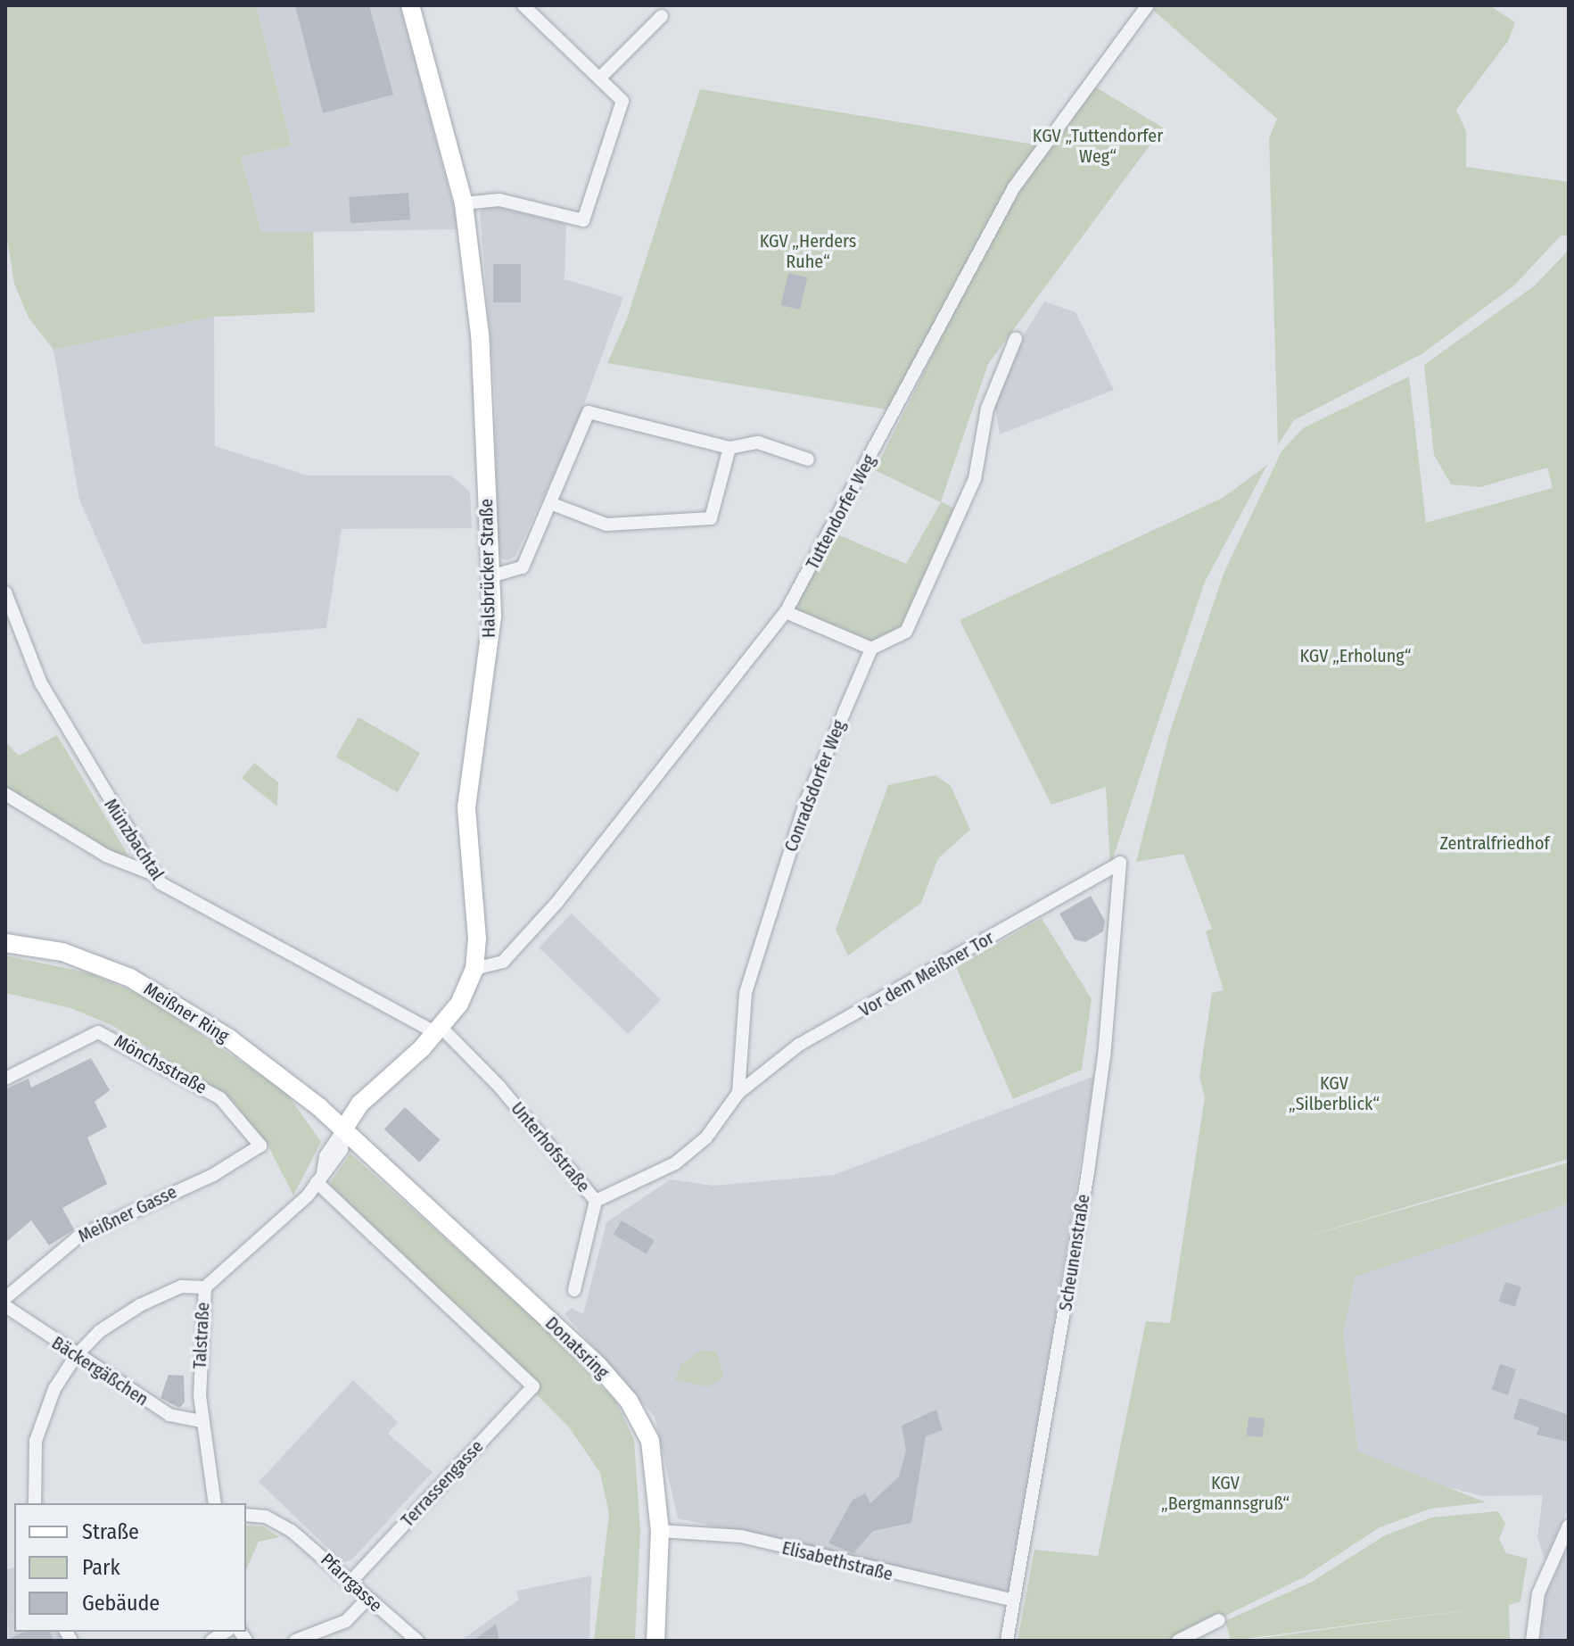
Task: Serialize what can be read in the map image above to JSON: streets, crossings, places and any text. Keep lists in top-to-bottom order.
{
  "streets": {
    "main road": ["Halsbrücker Straße", "Meißner Ring", "Donatsring"],
    "street": [
      "Tuttendorfer Weg",
      "Conradsdorfer Weg",
      "Münzbachtal",
      "Vor dem Meißner Tor",
      "Mönchsstraße",
      "Unterhofstraße",
      "Meißner Gasse",
      "Scheunenstraße",
      "Talstraße",
      "Bäckergäßchen",
      "Terrassengasse",
      "Elisabethstraße",
      "Pfarrgasse"
    ]
  },
  "crossings": [
    ["Tuttendorfer Weg", "Halsbrücker Straße"],
    ["Conradsdorfer Weg", "Vor dem Meißner Tor"],
    ["Münzbachtal", "Unterhofstraße"],
    ["Vor dem Meißner Tor", "Scheunenstraße"],
    ["Meißner Ring", "Talstraße"],
    ["Meißner Ring", "Donatsring"],
    ["Mönchsstraße", "Meißner Gasse"],
    ["Scheunenstraße", "Elisabethstraße"],
    ["Talstraße", "Donatsring"],
    ["Talstraße", "Bäckergäßchen"],
    ["Talstraße", "Terrassengasse"],
    ["Donatsring", "Elisabethstraße"],
    ["Terrassengasse", "Pfarrgasse"]
  ],
  "parks": [
    "KGV „Tuttendorfer Weg“",
    "KGV „Herders Ruhe“",
    "KGV „Erholung“",
    "Zentralfriedhof",
    "KGV „Silberblick“",
    "KGV „Bergmannsgruß“"
  ],
  "legend": ["Straße", "Park", "Gebäude"]
}
